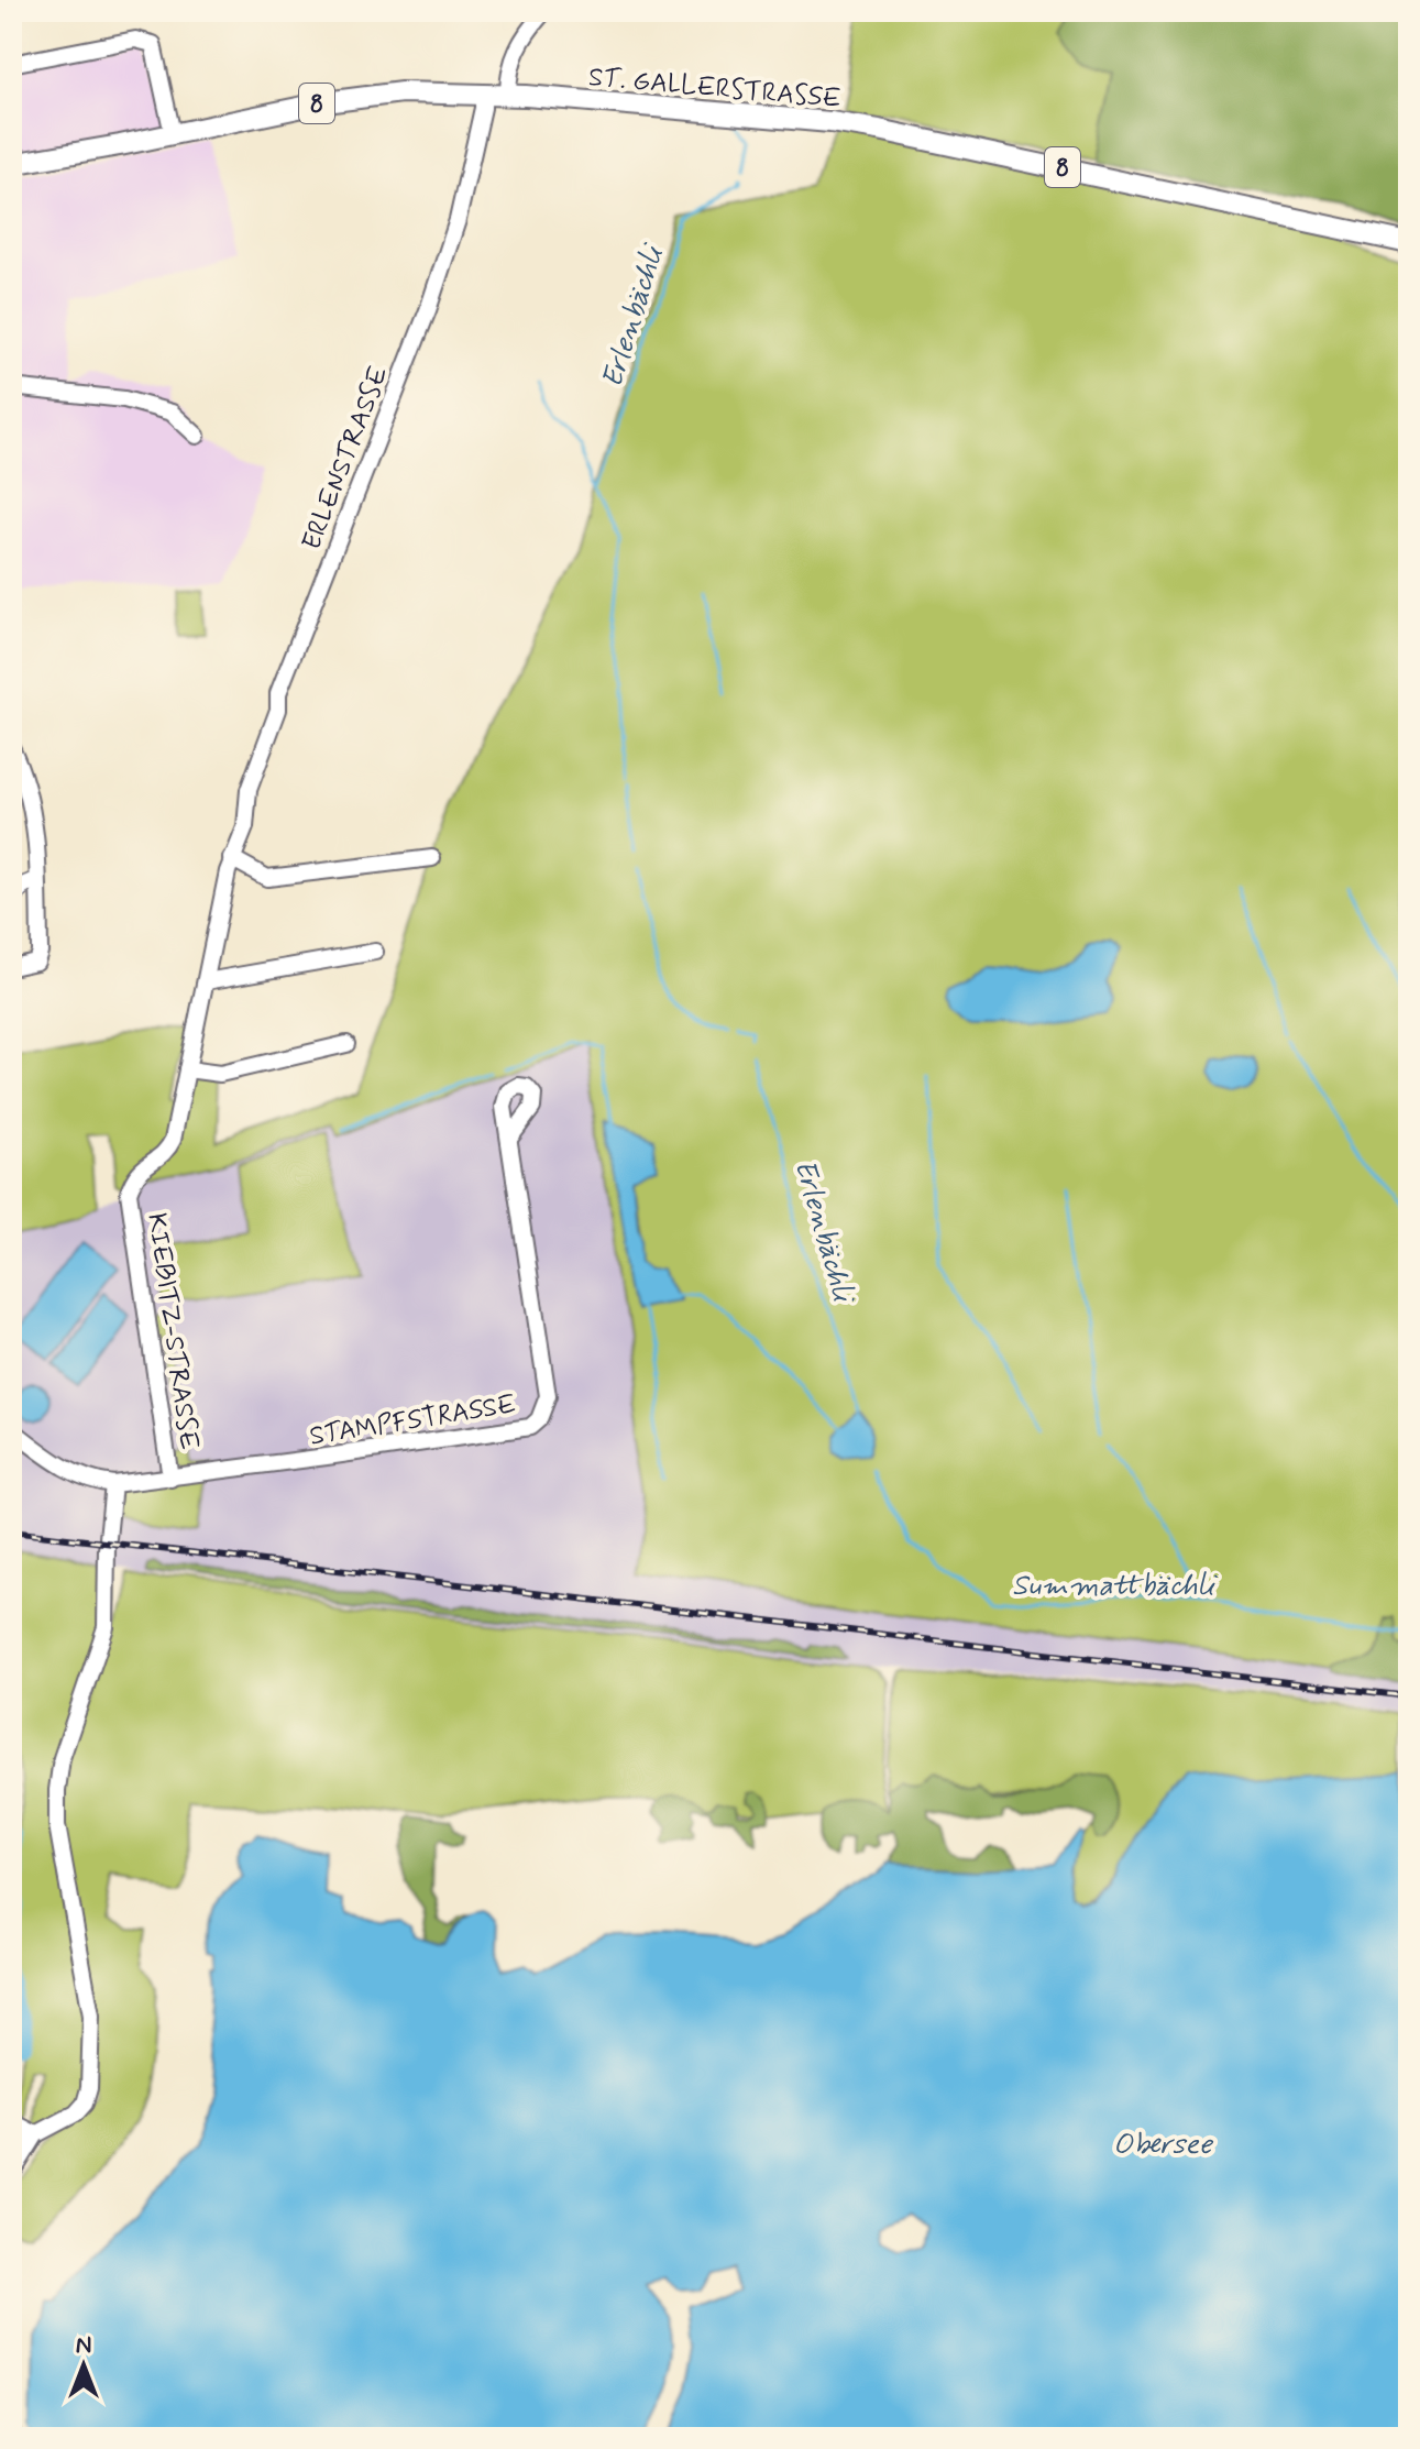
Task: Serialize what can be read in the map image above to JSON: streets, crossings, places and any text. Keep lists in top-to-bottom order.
{
  "streets": {
    "main road": ["ST. GALLERSTRASSE", "8"],
    "street": ["ERLENSTRASSE", "KIEBITZ-STRASSE", "STAMPFSTRASSE"]
  },
  "crossings": [
    ["ST. GALLERSTRASSE", "ERLENSTRASSE"],
    ["ERLENSTRASSE", "KIEBITZ-STRASSE"],
    ["KIEBITZ-STRASSE", "STAMPFSTRASSE"]
  ],
  "water": ["Erlenbächli", "Summattbächli", "Obersee"],
  "north": "top"
}
